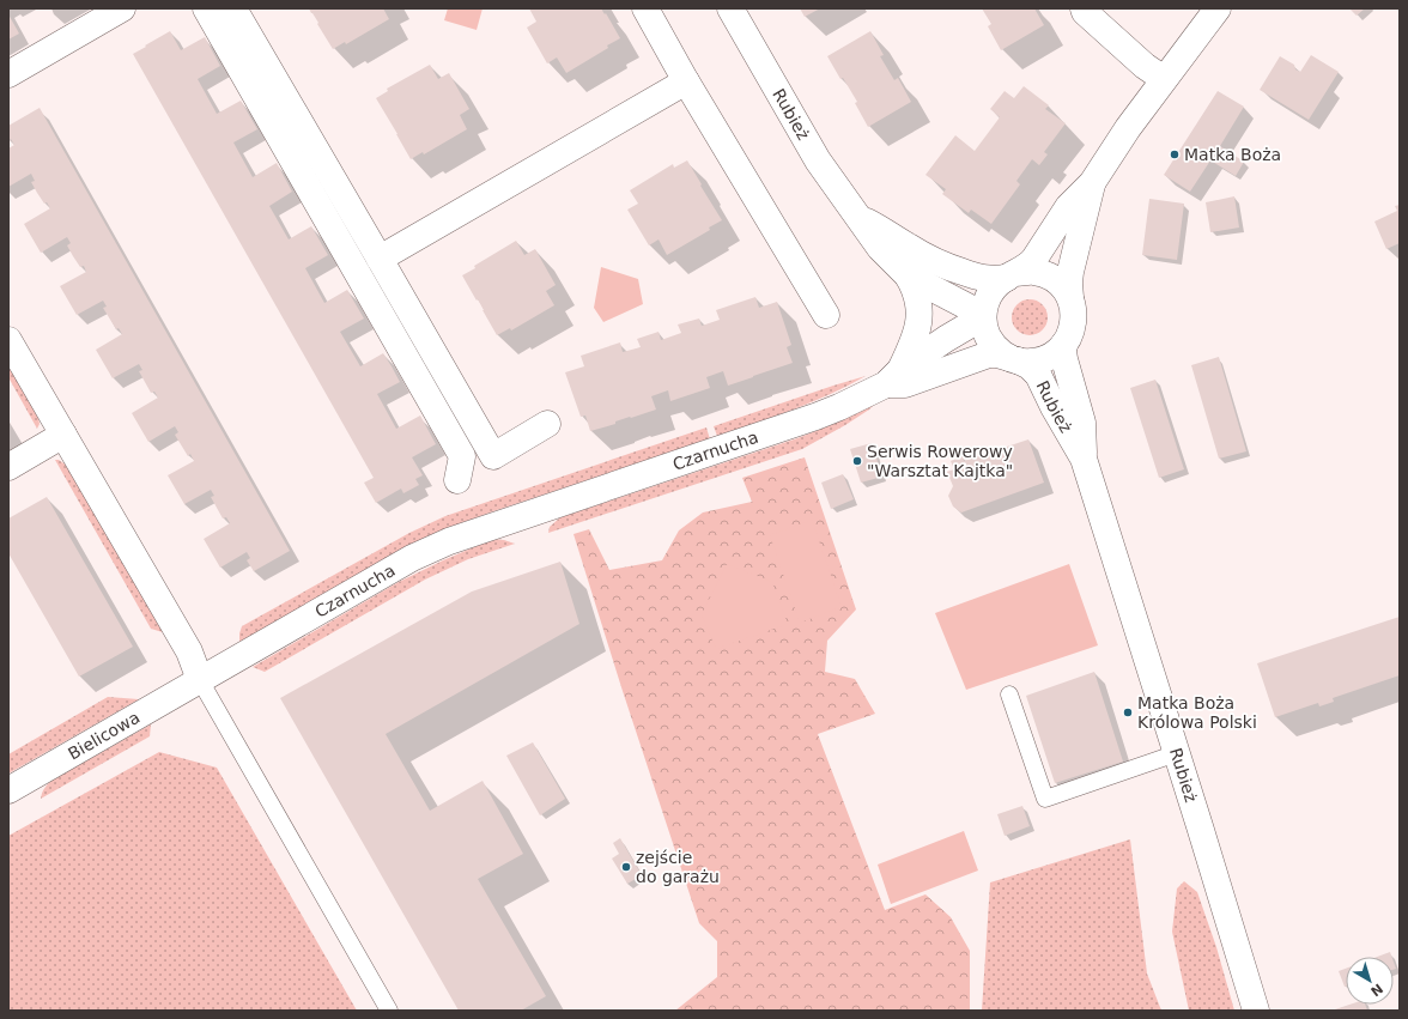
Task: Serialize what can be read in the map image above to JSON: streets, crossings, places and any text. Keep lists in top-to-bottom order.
{
  "streets": {
    "street": ["Rubież", "Czarnucha", "Bielicowa"]
  },
  "crossings": [
    ["Rubież", "Czarnucha"],
    ["Czarnucha", "Bielicowa"]
  ],
  "places": [
    "Matka Boża",
    "Serwis Rowerowy \"Warsztat Kajtka\"",
    "Matka Boża Królowa Polski",
    "zejście do garażu"
  ],
  "north": "bottom right"
}
